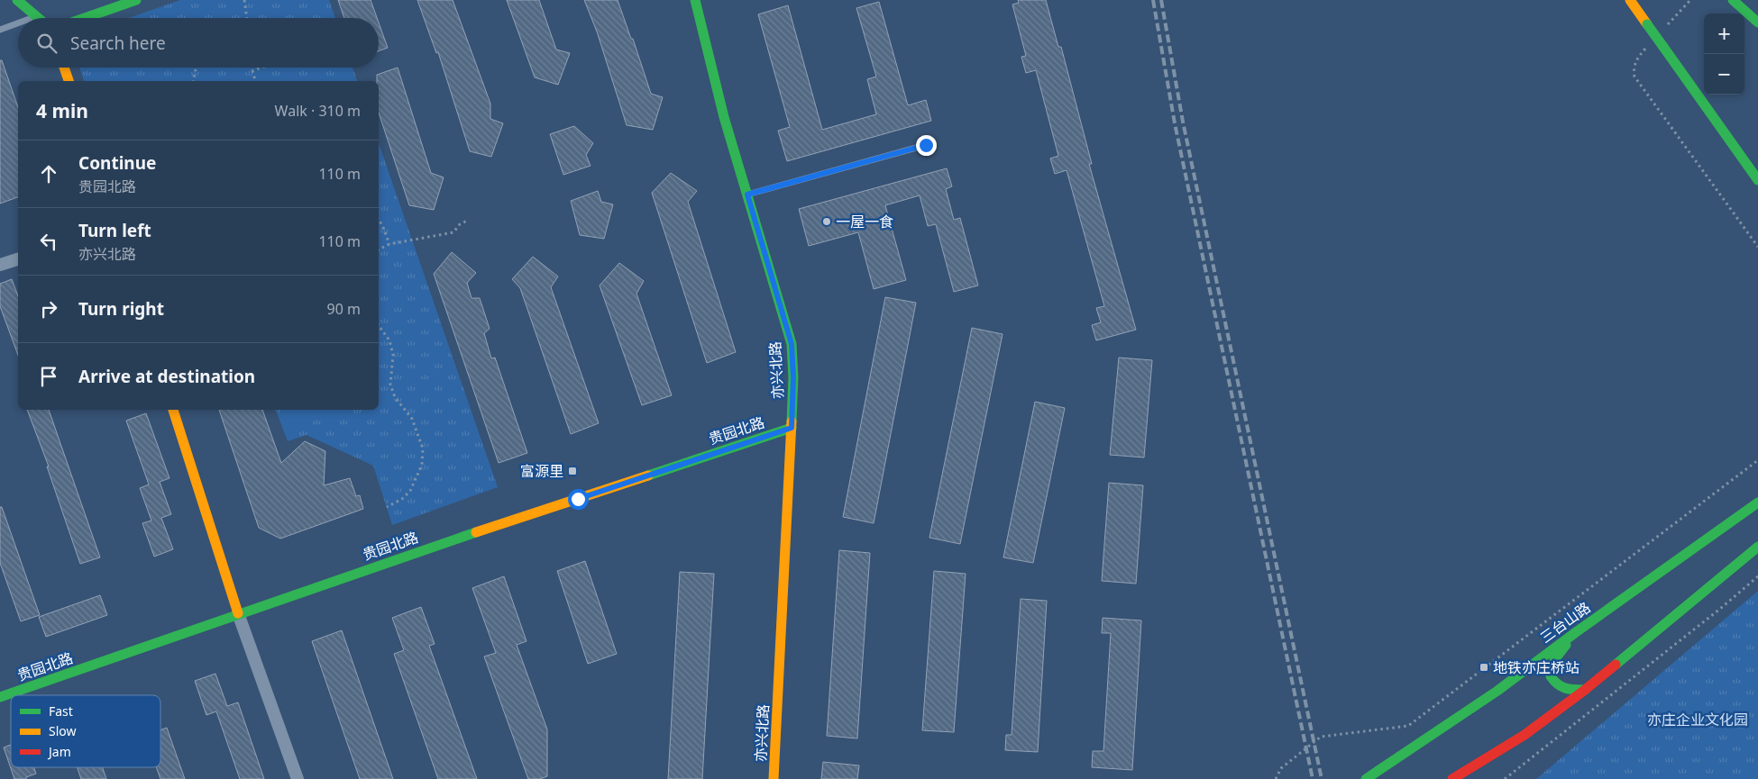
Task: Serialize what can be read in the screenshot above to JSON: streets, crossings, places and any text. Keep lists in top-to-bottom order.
{
  "streets": {
    "main road": ["亦兴北路", "贵园北路", "三台山路"]
  },
  "crossings": [
    ["亦兴北路", "贵园北路"]
  ],
  "parks": ["亦庄企业文化园"],
  "places": {
    "other": ["一屋一食"],
    "transit": ["富源里", "地铁亦庄桥站"]
  },
  "legend": ["Fast", "Slow", "Jam"],
  "page": {
    "map_buttons": ["+", "−"],
    "search": "Search here",
    "heading": ["4 min", "Walk · 310 m"],
    "list": [
      ["Continue", "贵园北路", "110 m"],
      ["Turn left", "亦兴北路", "110 m"],
      ["Turn right", "90 m"],
      "Arrive at destination"
    ]
  }
}
